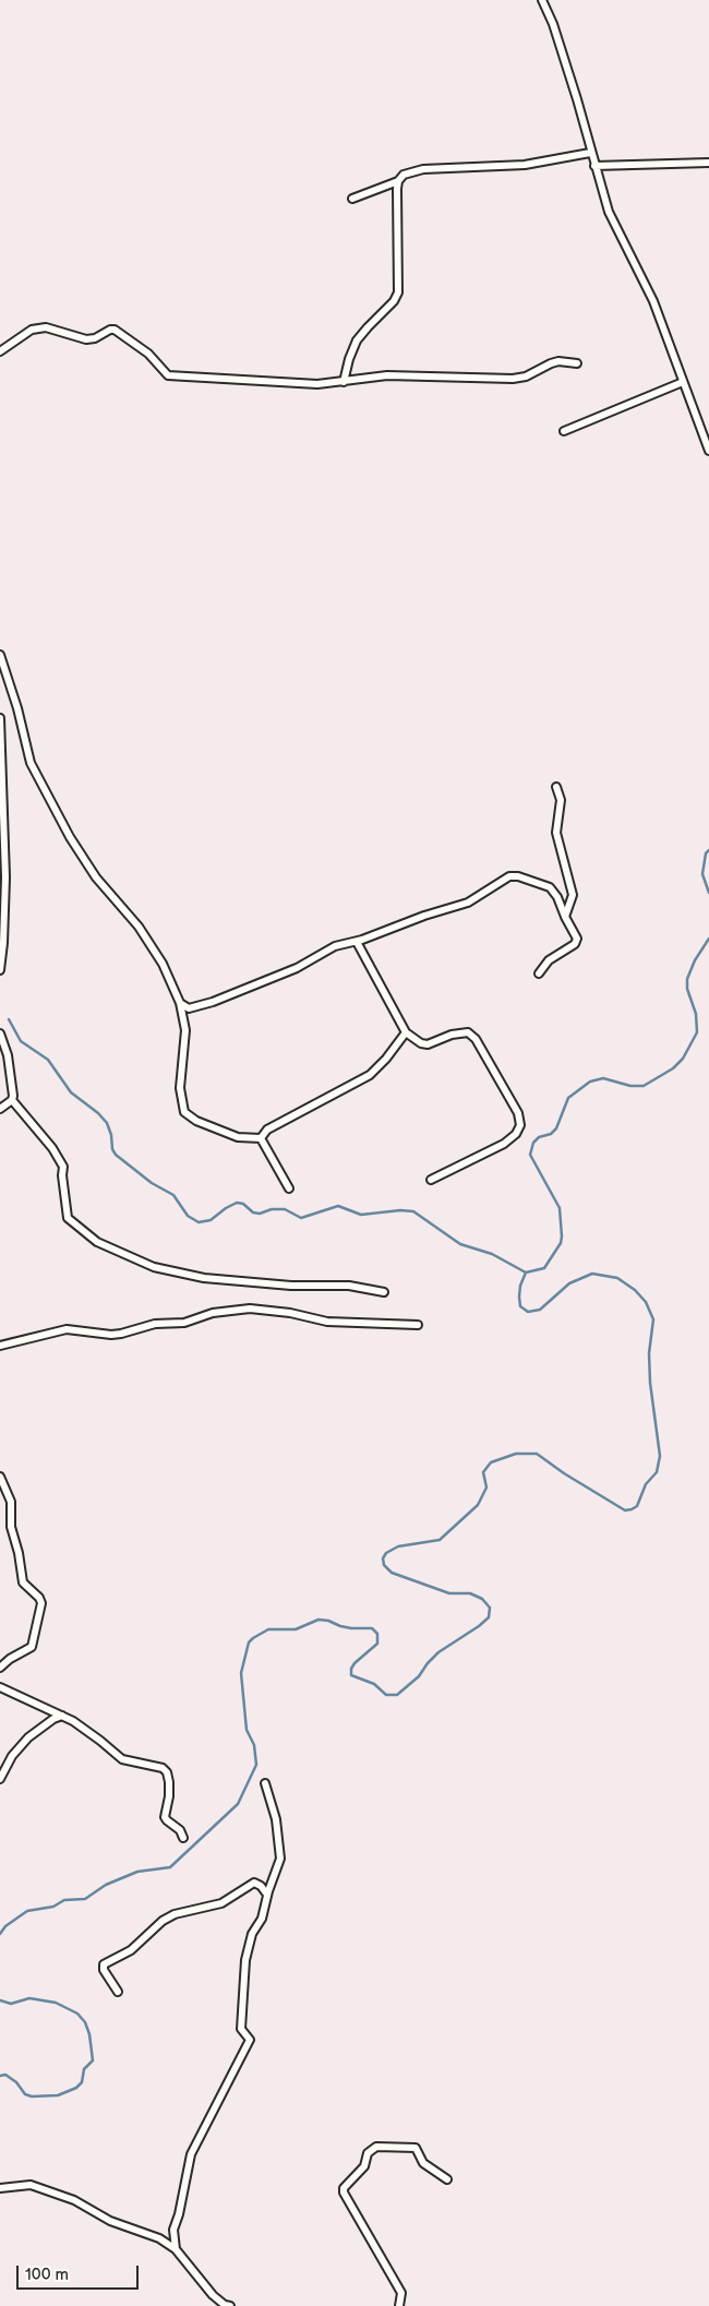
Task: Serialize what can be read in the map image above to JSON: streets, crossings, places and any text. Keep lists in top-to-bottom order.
{
  "scale_bar": "100 m"
}
